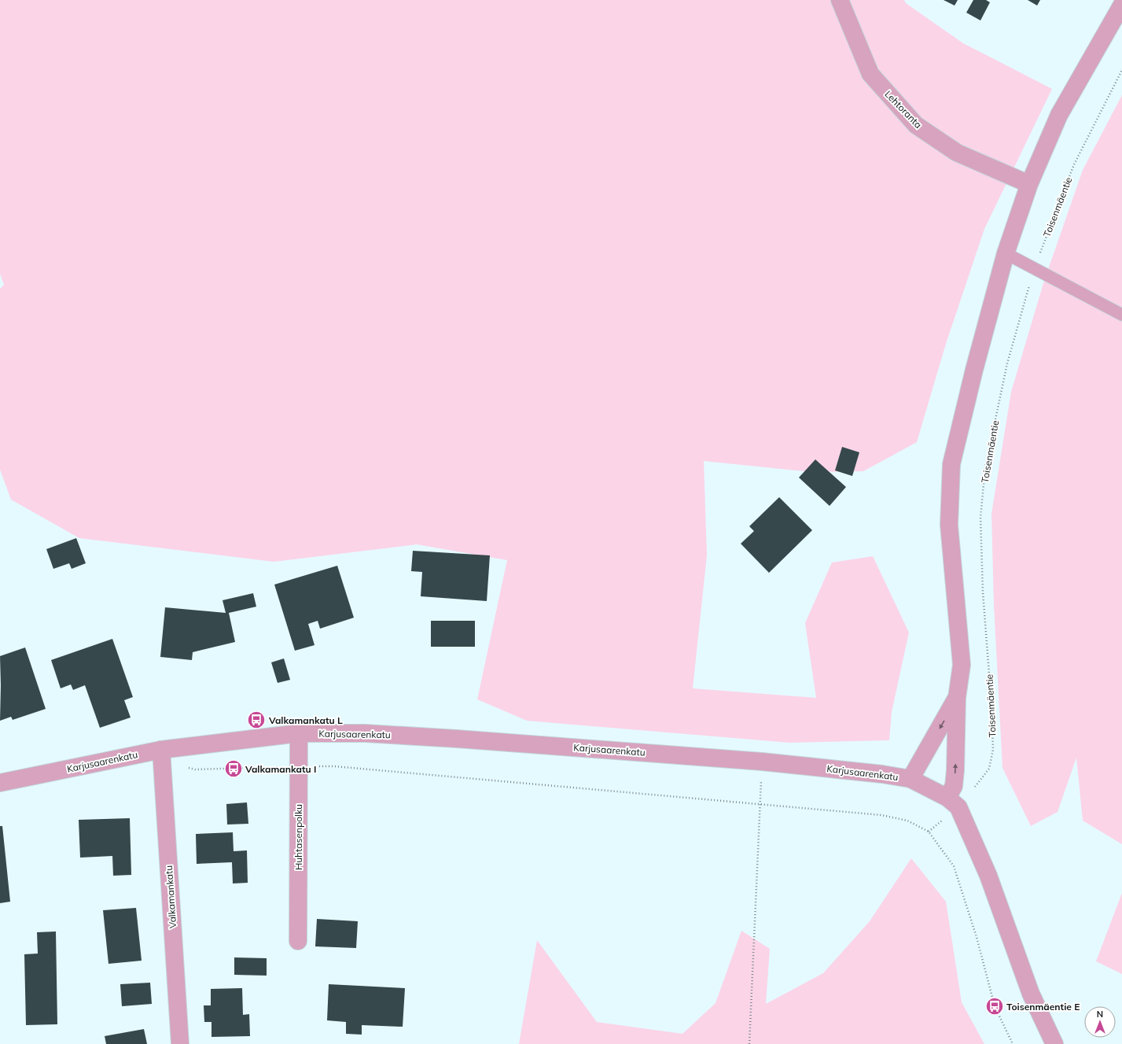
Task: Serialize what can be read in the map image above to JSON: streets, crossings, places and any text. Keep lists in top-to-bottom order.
{
  "streets": {
    "street": [
      "Lehtoranta",
      "Karjusaarenkatu",
      "Huhtasenpolku",
      "Valkamankatu"
    ],
    "path": ["Toisenmäentie"]
  },
  "crossings": [
    ["Toisenmäentie", "Karjusaarenkatu"],
    ["Karjusaarenkatu", "Huhtasenpolku"],
    ["Karjusaarenkatu", "Valkamankatu"]
  ],
  "places": {
    "bus stop": ["Valkamankatu L", "Valkamankatu I", "Toisenmäentie E"]
  },
  "north": "top"
}
